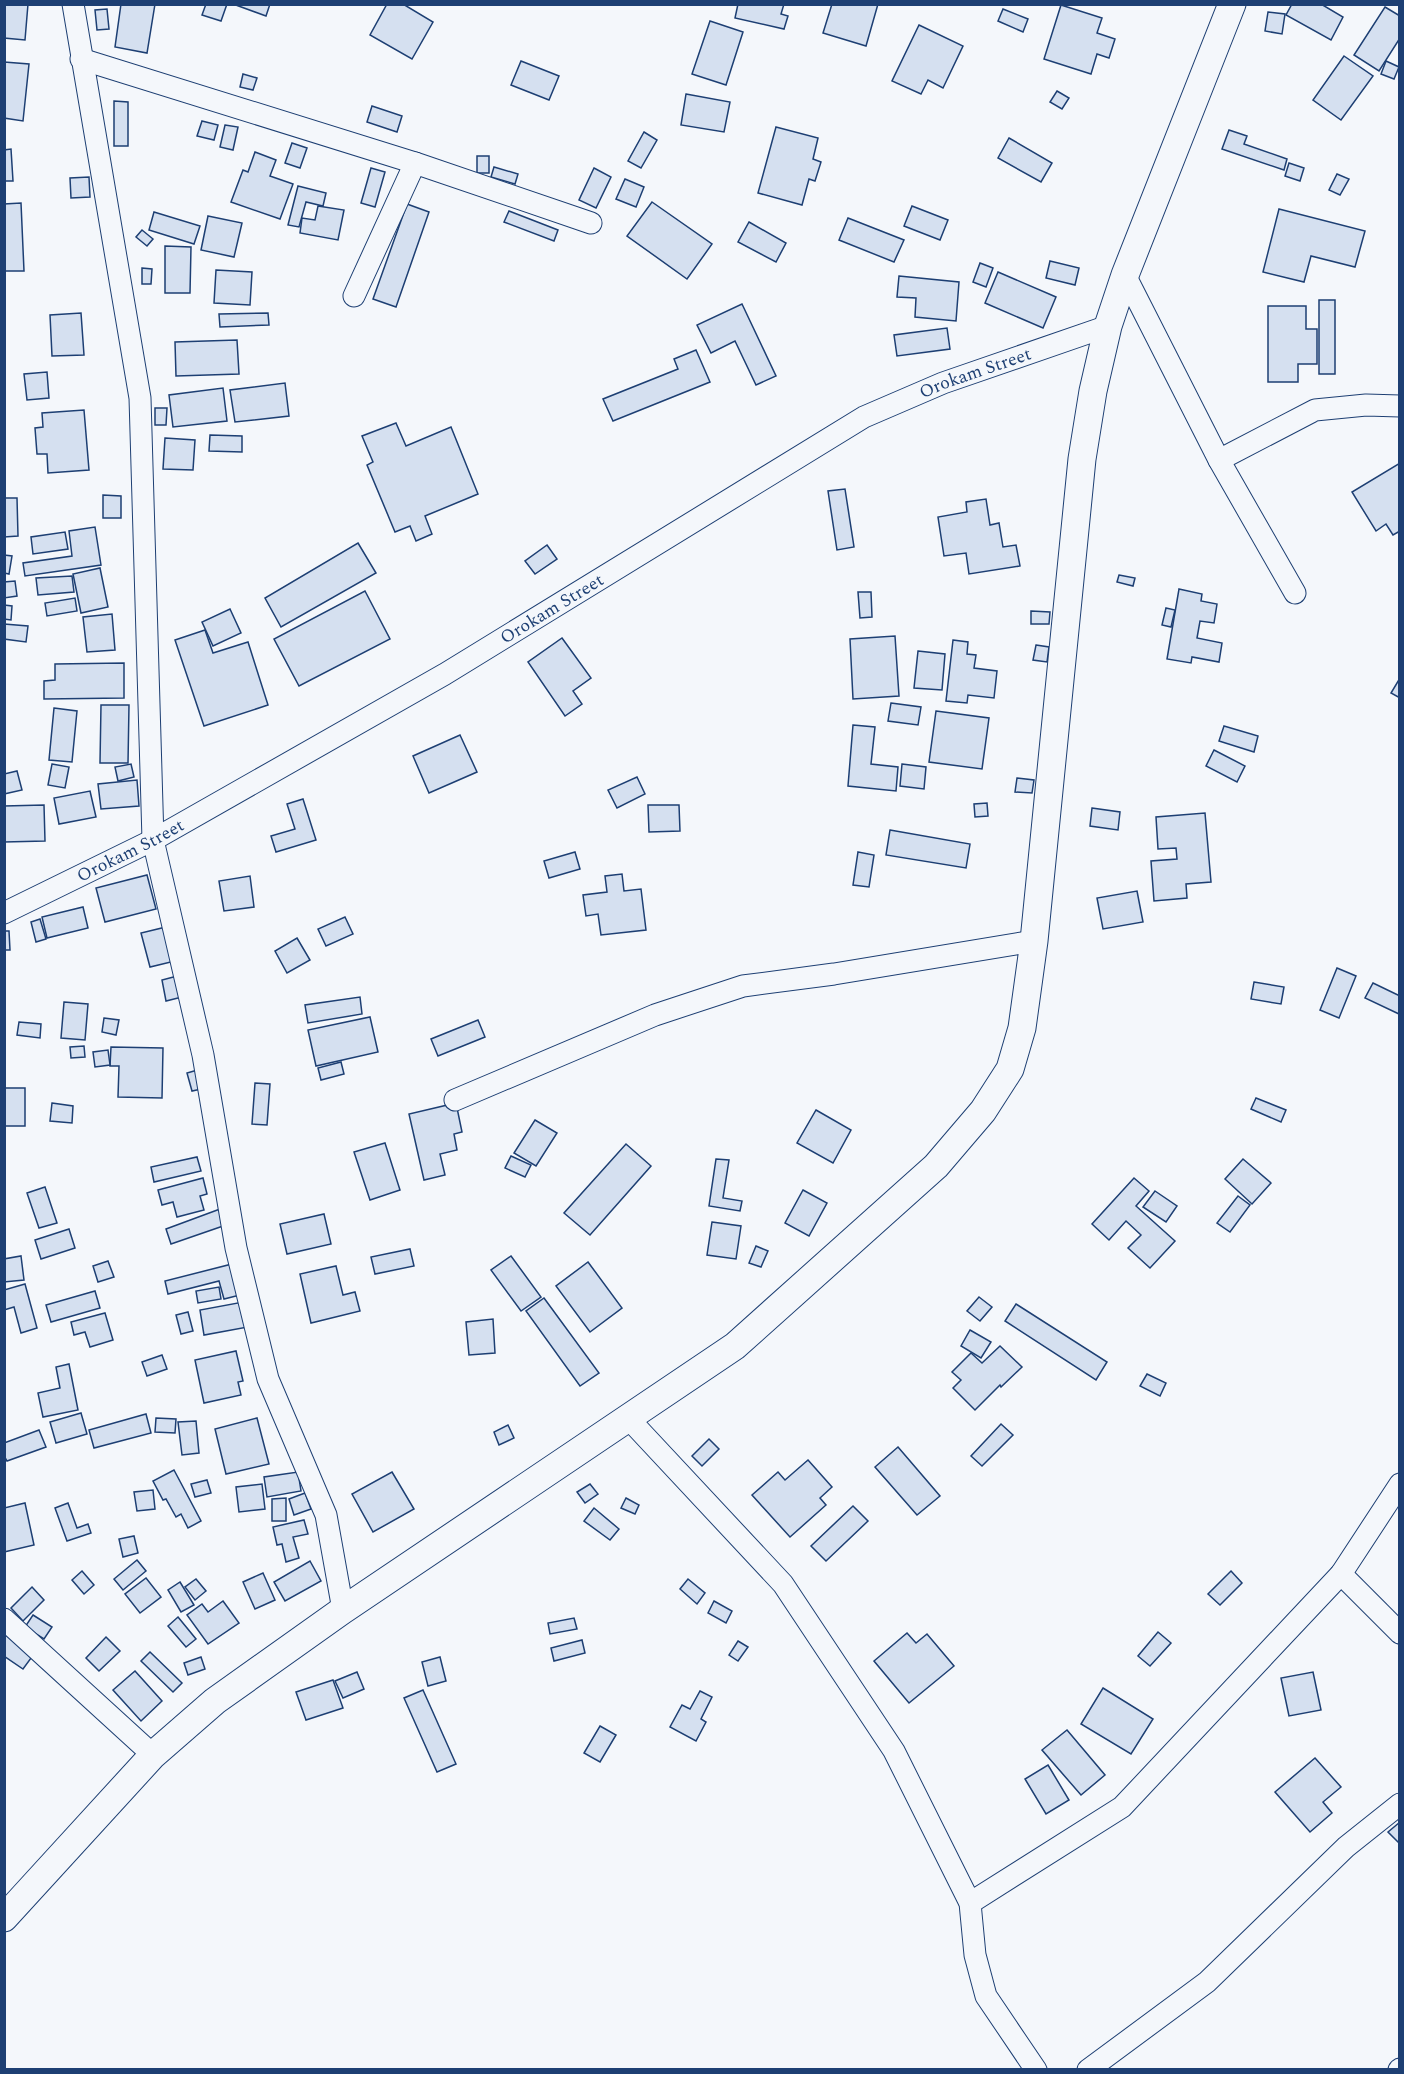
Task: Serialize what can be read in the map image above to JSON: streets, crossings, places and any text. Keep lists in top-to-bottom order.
{
  "streets": {
    "street": ["Orokam Street"]
  }
}
